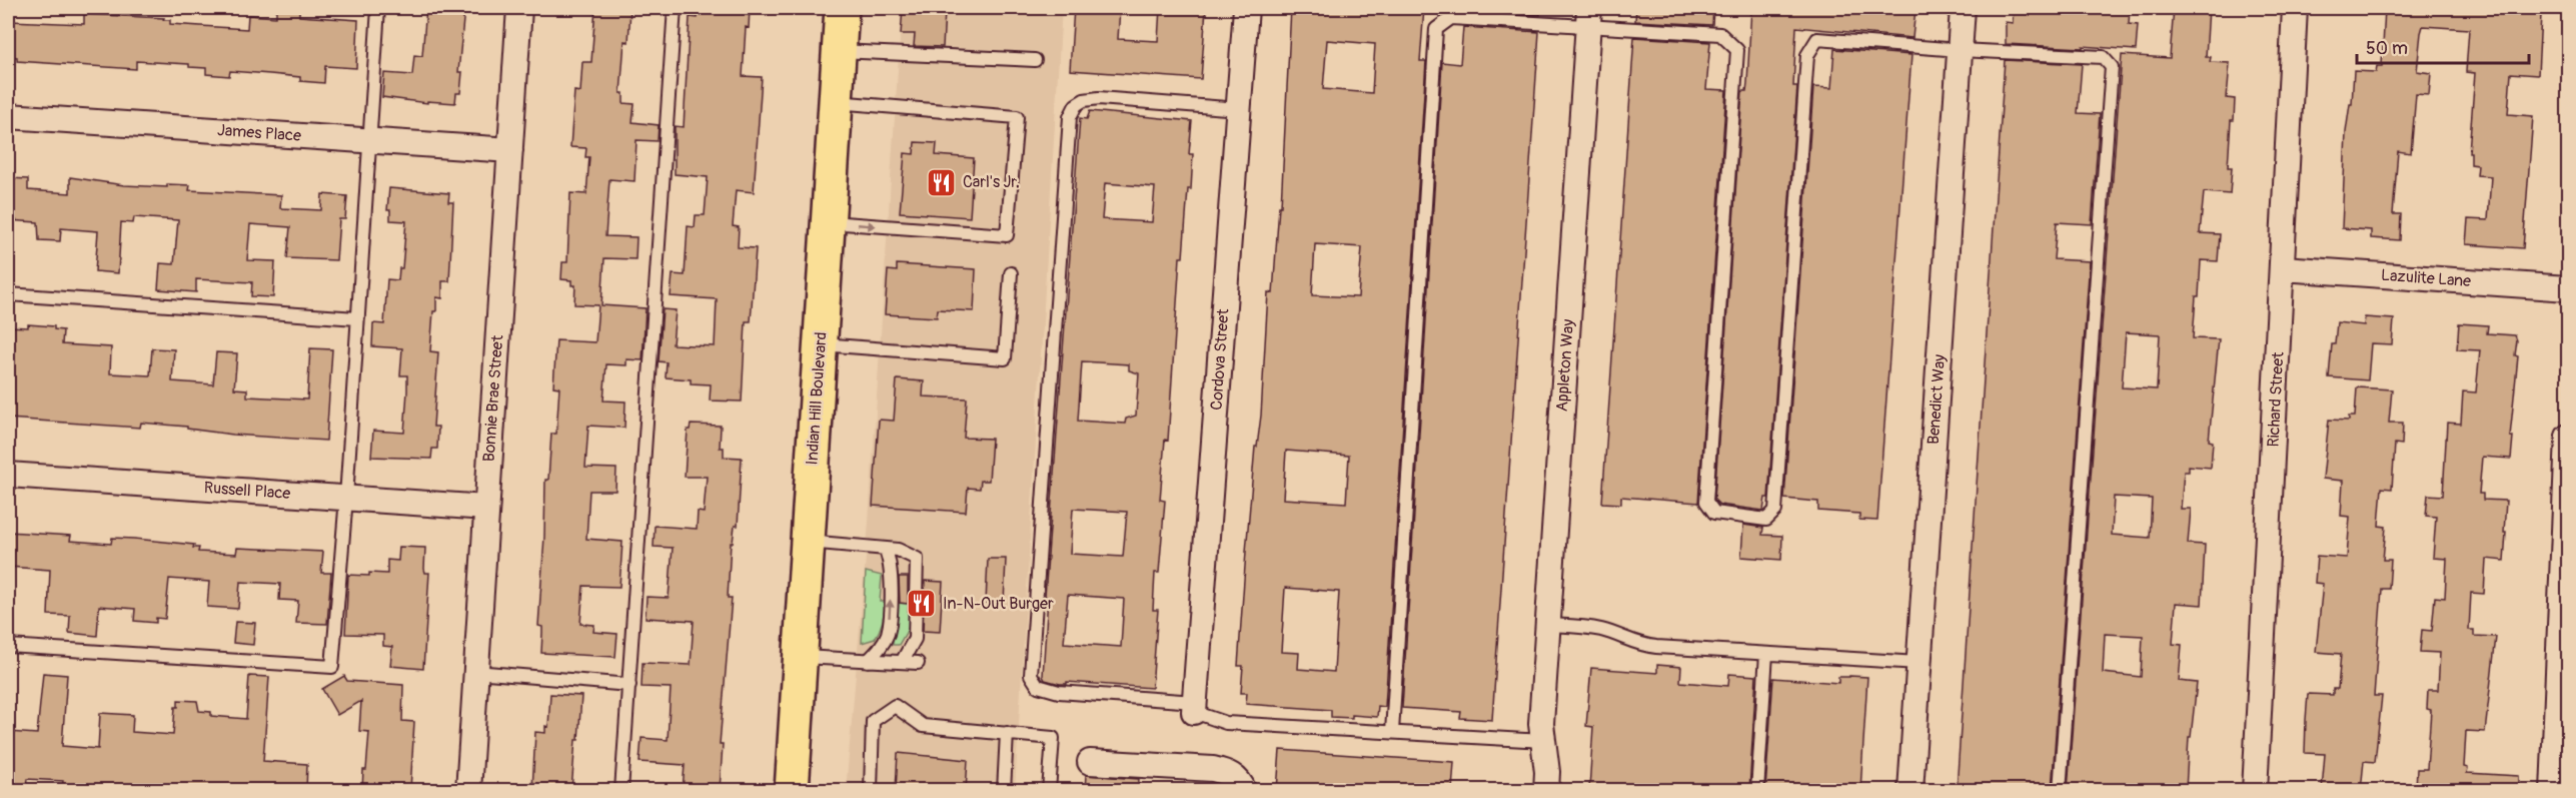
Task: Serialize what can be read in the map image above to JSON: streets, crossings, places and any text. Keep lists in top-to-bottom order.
{
  "streets": {
    "main road": ["Indian Hill Boulevard"],
    "street": [
      "James Place",
      "Lazulite Lane",
      "Cordova Street",
      "Appleton Way",
      "Bonnie Brae Street",
      "Benedict Way",
      "Richard Street",
      "Russell Place"
    ]
  },
  "crossings": [
    ["James Place", "Bonnie Brae Street"],
    ["Lazulite Lane", "Richard Street"],
    ["Bonnie Brae Street", "Russell Place"]
  ],
  "places": {
    "restaurant": ["Carl's Jr.", "In-N-Out Burger"]
  },
  "scale_bar": "50 m"
}
